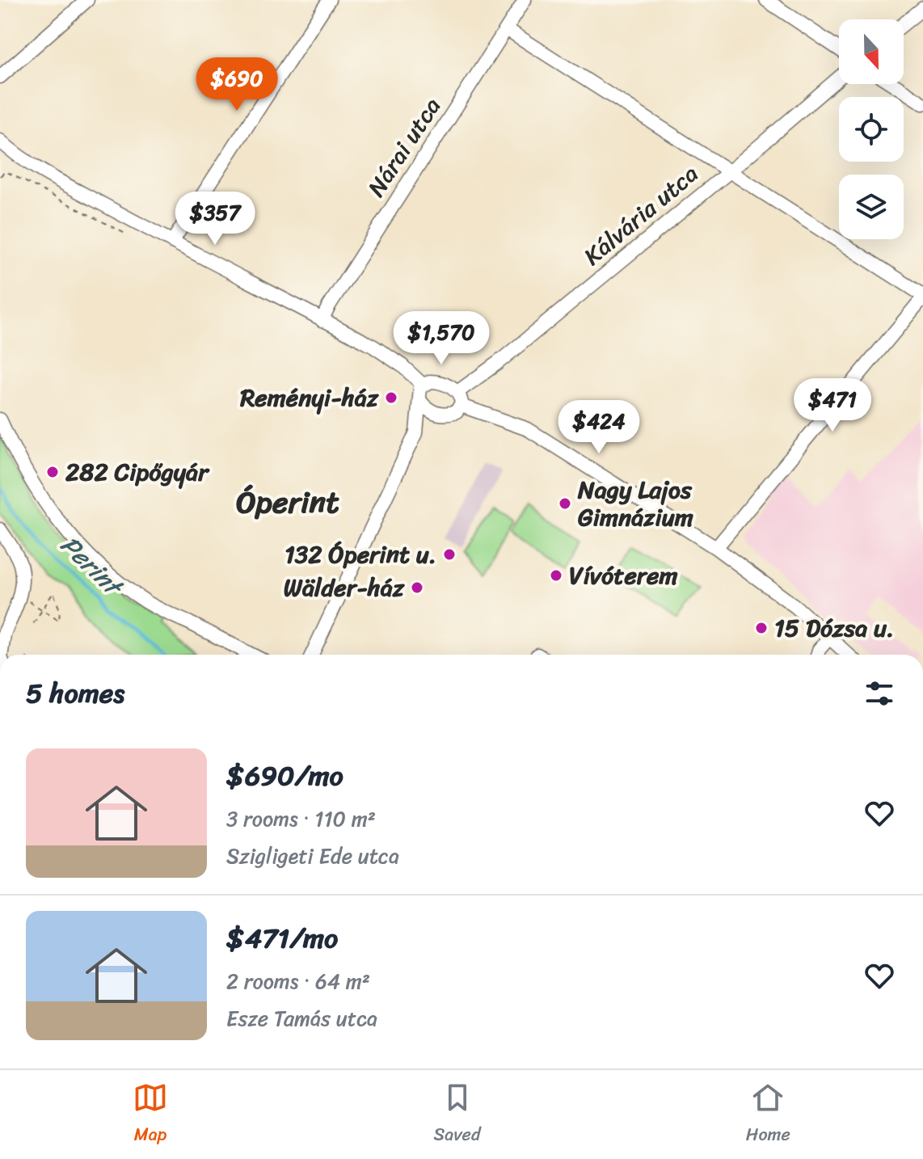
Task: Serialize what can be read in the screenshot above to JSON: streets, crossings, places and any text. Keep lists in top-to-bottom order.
{
  "streets": {
    "street": ["Nárai utca", "Kálvária utca"]
  },
  "districts": ["Óperint"],
  "water": ["Perint"],
  "places": [
    "Reményi-ház",
    "282 Cipőgyár",
    "Nagy Lajos Gimnázium",
    "132 Óperint u.",
    "Vívóterem",
    "Wälder-ház",
    "15 Dózsa u."
  ],
  "north": "bottom",
  "page": {
    "price": [
      "$690",
      "$357",
      "$1,570",
      "$471",
      "$424"
    ],
    "heading": "5 homes",
    "list": [
      {
        "name": "$690/mo",
        "note": "3 rooms · 110 m² · Szigligeti Ede utca"
      },
      {
        "name": "$471/mo",
        "note": "2 rooms · 64 m² · Esze Tamás utca"
      }
    ],
    "tabs": ["Map", "Saved", "Home"]
  }
}
